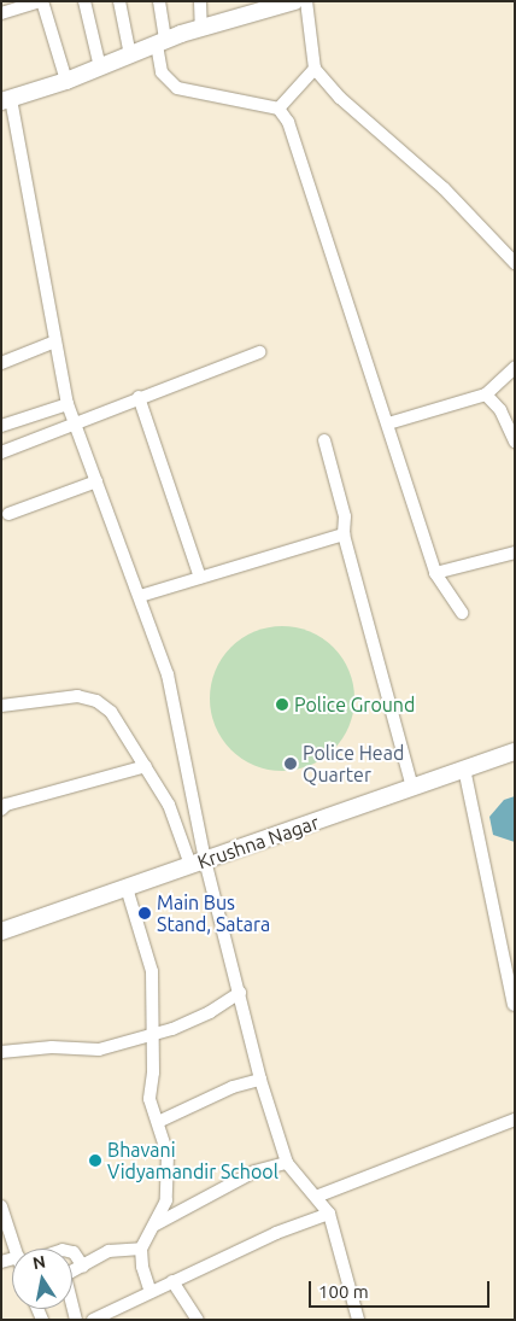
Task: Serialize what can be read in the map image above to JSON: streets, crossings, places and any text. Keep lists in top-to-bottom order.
{
  "streets": {
    "main road": ["Krushna Nagar"]
  },
  "places": [
    "Police Ground",
    "Police Head Quarter",
    "Main Bus Stand, Satara",
    "Bhavani Vidyamandir School"
  ],
  "scale_bar": "100 m",
  "north": "top"
}
